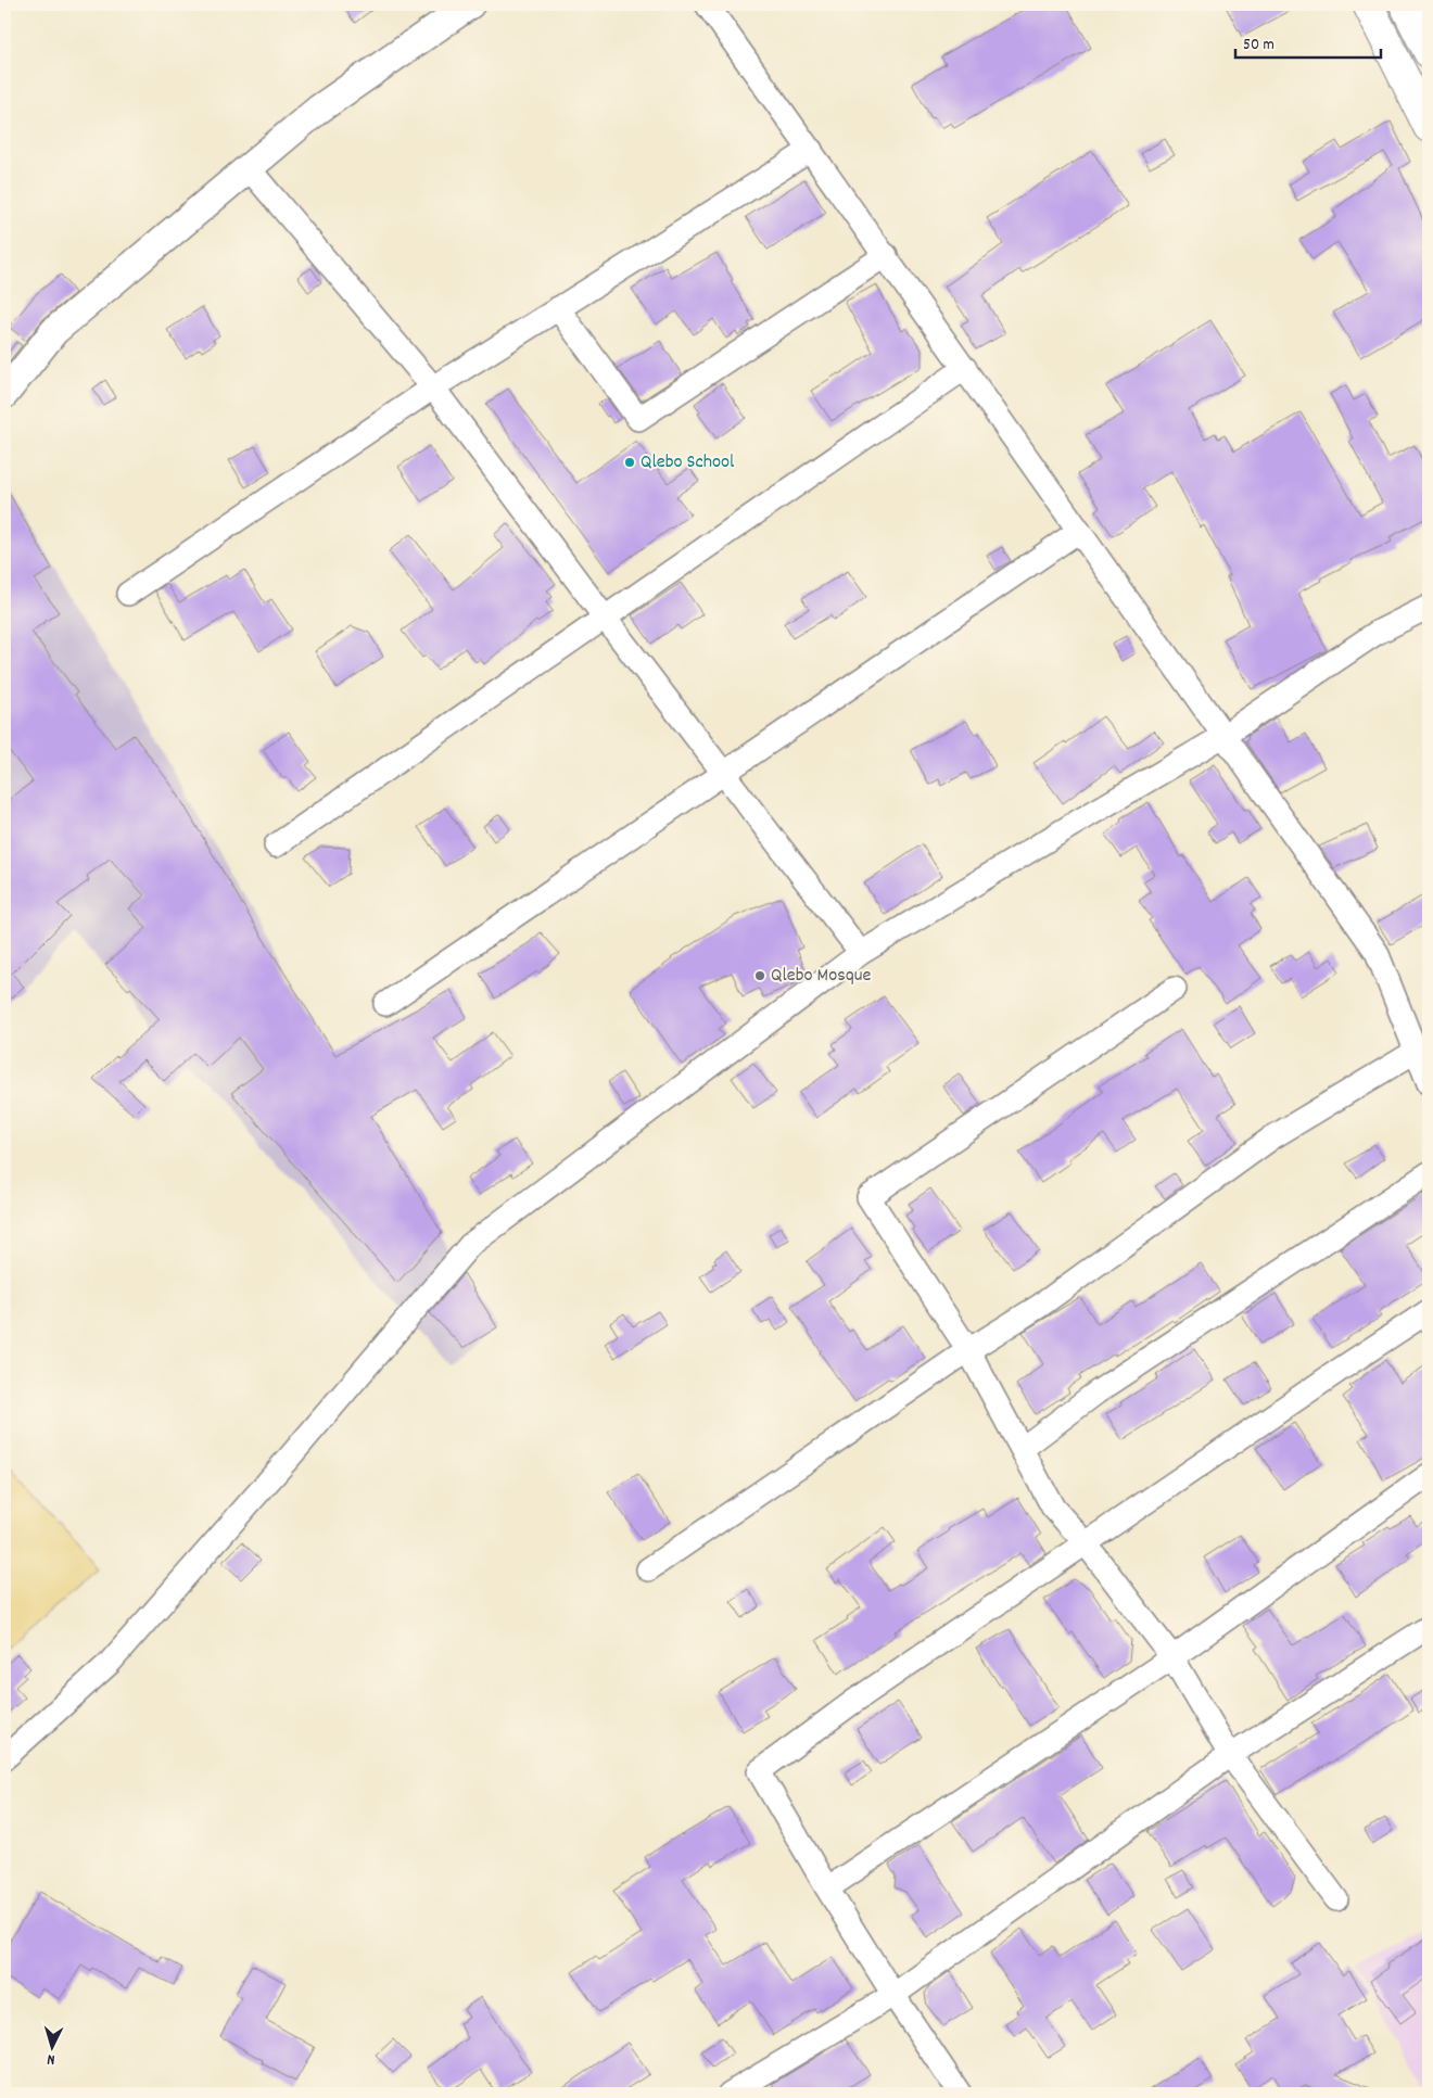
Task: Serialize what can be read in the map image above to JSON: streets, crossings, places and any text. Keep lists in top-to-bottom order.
{
  "places": ["Qlebo School", "Qlebo Mosque"],
  "scale_bar": "50 m",
  "north": "bottom"
}
